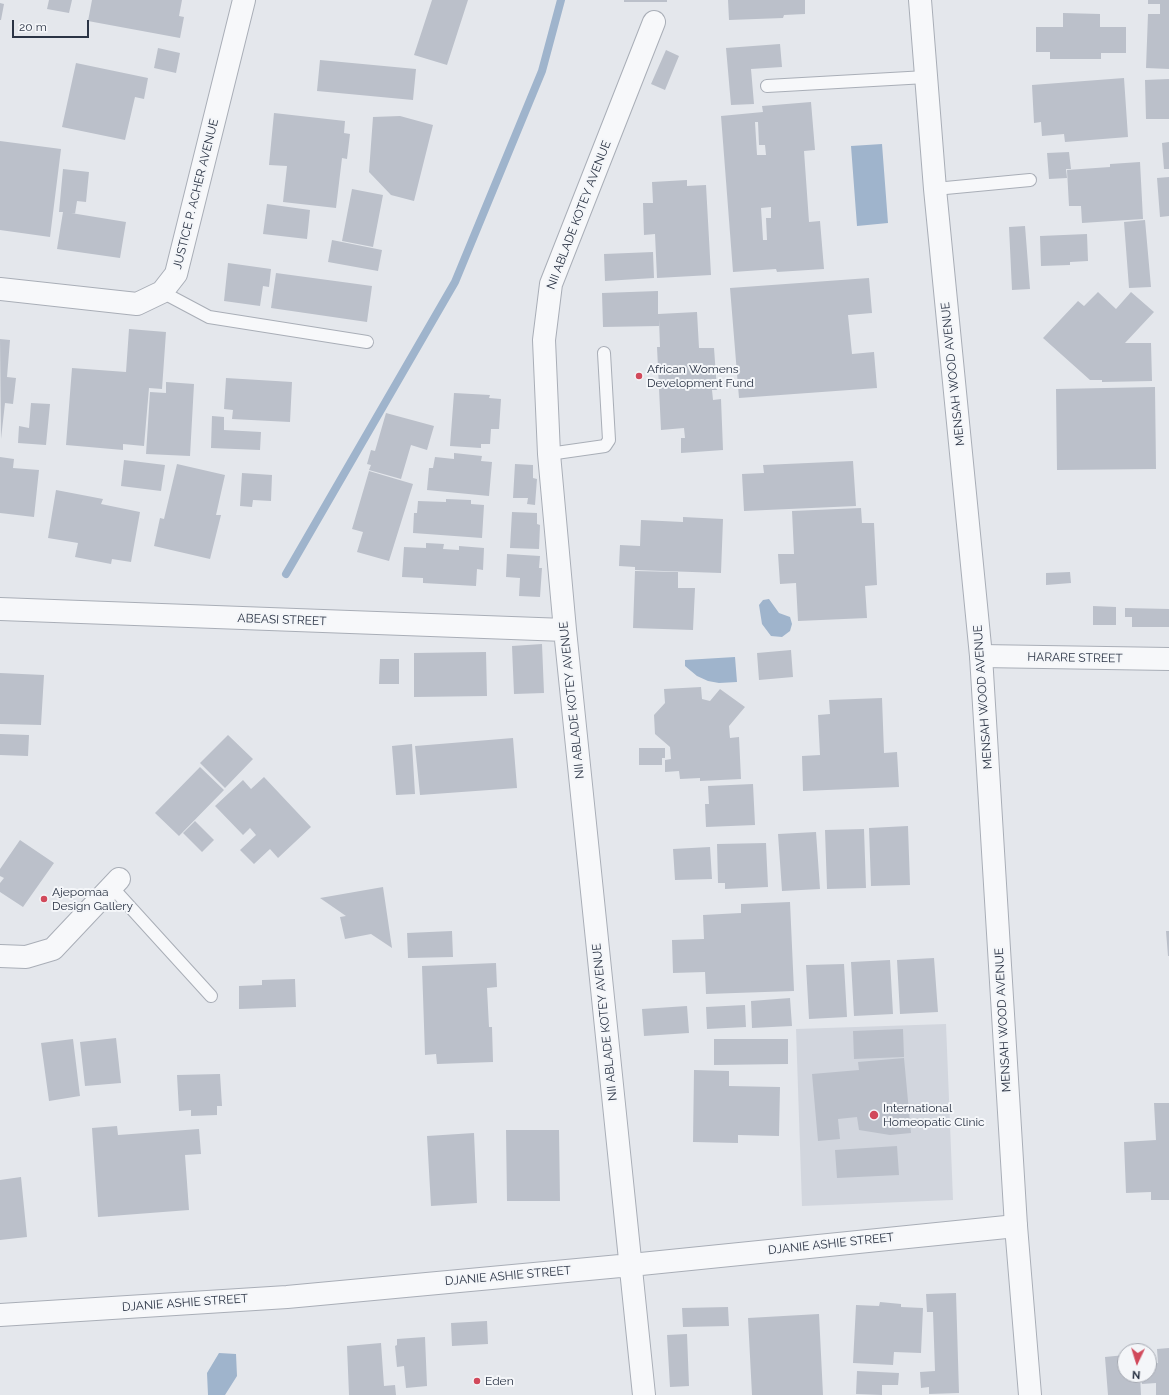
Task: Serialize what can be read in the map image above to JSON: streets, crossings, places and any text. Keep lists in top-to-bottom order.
{
  "streets": {
    "street": [
      "JUSTICE P. ACHER AVENUE",
      "NII ABLADE KOTEY AVENUE",
      "MENSAH WOOD AVENUE",
      "ABEASI STREET",
      "HARARE STREET",
      "DJANIE ASHIE STREET"
    ]
  },
  "crossings": [
    ["NII ABLADE KOTEY AVENUE", "ABEASI STREET"],
    ["NII ABLADE KOTEY AVENUE", "DJANIE ASHIE STREET"],
    ["MENSAH WOOD AVENUE", "HARARE STREET"],
    ["MENSAH WOOD AVENUE", "DJANIE ASHIE STREET"]
  ],
  "places": [
    "African Womens Development Fund",
    "Ajepomaa Design Gallery",
    "International Homeopatic Clinic",
    "Eden"
  ],
  "scale_bar": "20 m",
  "north": "bottom"
}
